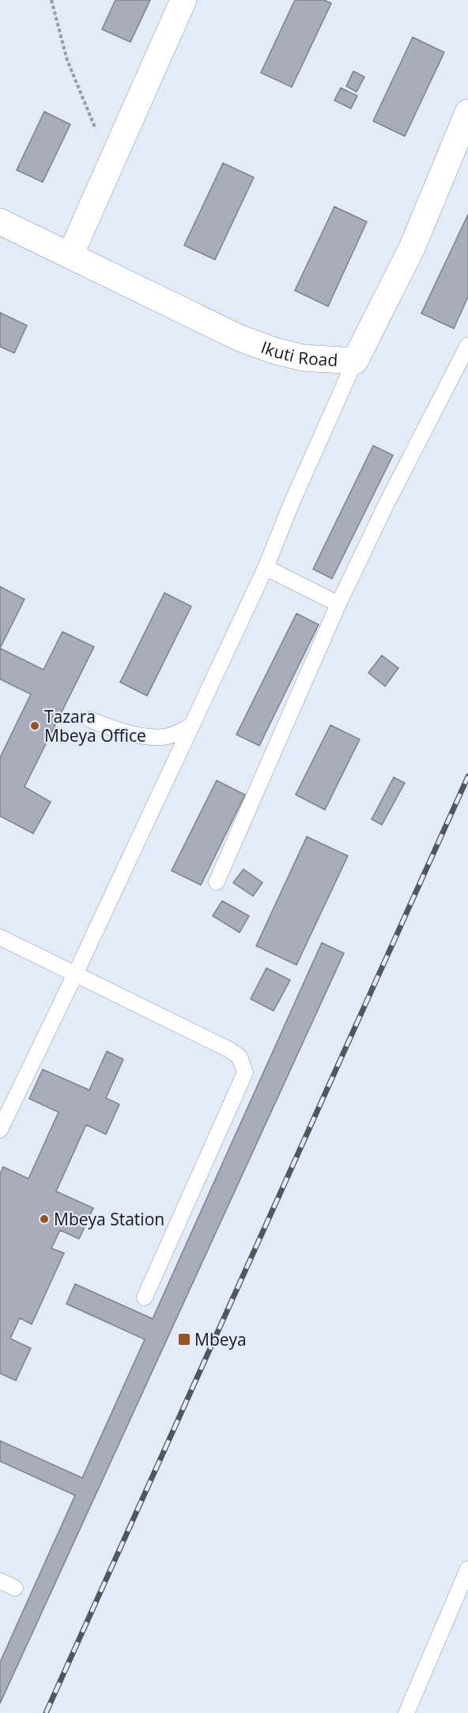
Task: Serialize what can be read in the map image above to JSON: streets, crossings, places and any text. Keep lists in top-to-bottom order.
{
  "streets": {
    "street": ["Ikuti Road"]
  },
  "places": {
    "other": ["Tazara Mbeya Office", "Mbeya Station"],
    "transit": ["Mbeya"]
  }
}
